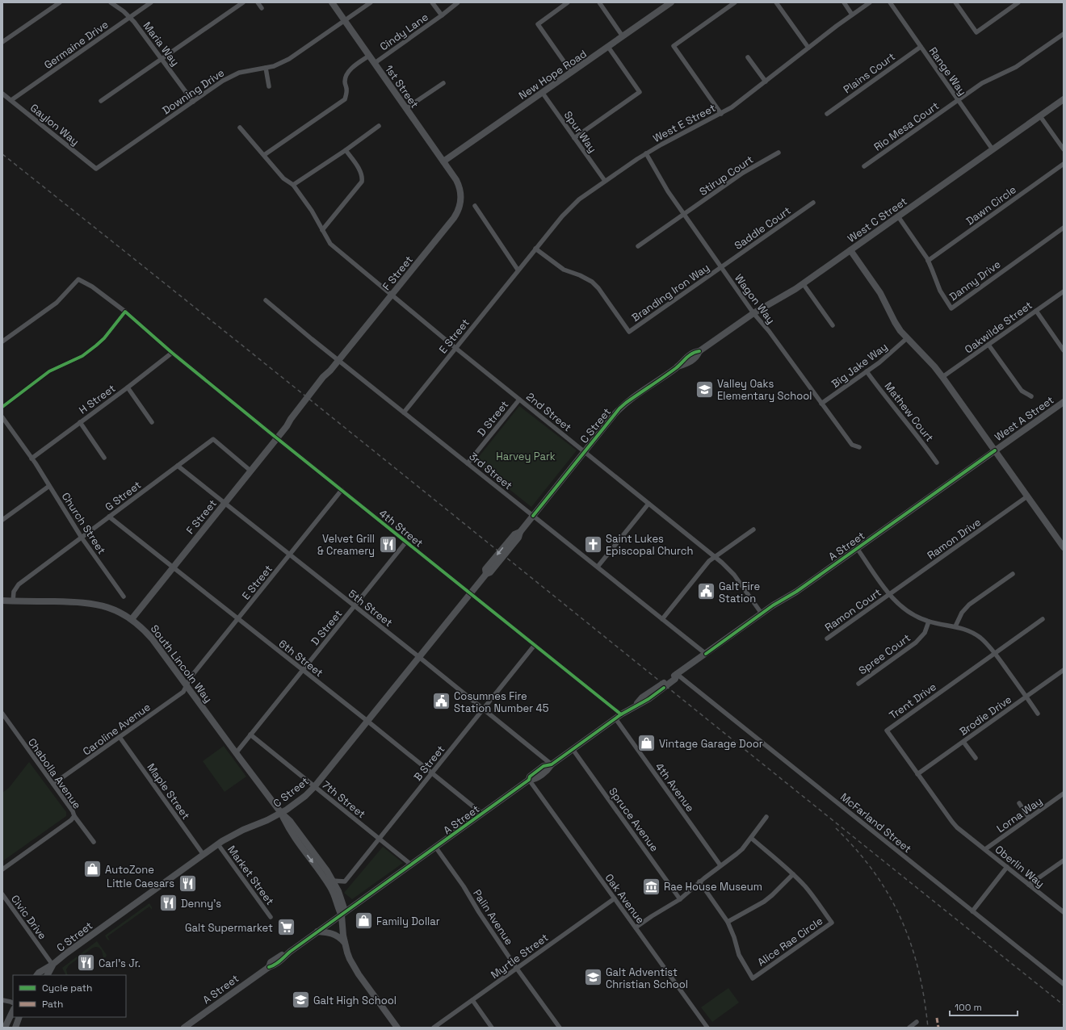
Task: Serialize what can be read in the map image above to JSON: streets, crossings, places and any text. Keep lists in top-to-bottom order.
{
  "streets": {
    "street": [
      "Cindy Lane",
      "Maria Way",
      "Germaine Drive",
      "Range Way",
      "Plains Court",
      "New Hope Road",
      "1st Street",
      "Downing Drive",
      "West E Street",
      "Gaylon Way",
      "Rio Mesa Court",
      "Spur Way",
      "Stirup Court",
      "Dawn Circle",
      "West C Street",
      "Saddle Court",
      "F Street",
      "Danny Drive",
      "Branding Iron Way",
      "Wagon Way",
      "Oakwilde Street",
      "E Street",
      "Big Jake Way",
      "H Street",
      "2nd Street",
      "Mathew Court",
      "D Street",
      "West A Street",
      "C Street",
      "3rd Street",
      "G Street",
      "Church Street",
      "4th Street",
      "Ramon Drive",
      "A Street",
      "5th Street",
      "Ramon Court",
      "Spree Court",
      "6th Street",
      "South Lincoln Way",
      "Trent Drive",
      "Brodie Drive",
      "Caroline Avenue",
      "B Street",
      "Chabolla Avenue",
      "4th Avenue",
      "Maple Street",
      "7th Street",
      "Lorna Way",
      "Spruce Avenue",
      "McFarland Street",
      "Oberlin Way",
      "Market Street",
      "Oak Avenue",
      "Civic Drive",
      "Palin Avenue",
      "Alice Rae Circle",
      "Myrtle Street"
    ]
  },
  "crossings": [
    ["Cindy Lane", "1st Street"],
    ["Maria Way", "Germaine Drive"],
    ["Maria Way", "Downing Drive"],
    ["Germaine Drive", "Gaylon Way"],
    ["Range Way", "Plains Court"],
    ["Range Way", "Rio Mesa Court"],
    ["Range Way", "West C Street"],
    ["New Hope Road", "1st Street"],
    ["New Hope Road", "Spur Way"],
    ["1st Street", "Downing Drive"],
    ["1st Street", "F Street"],
    ["Downing Drive", "Gaylon Way"],
    ["West E Street", "Spur Way"],
    ["West E Street", "Branding Iron Way"],
    ["West E Street", "Wagon Way"],
    ["West E Street", "E Street"],
    ["Stirup Court", "Wagon Way"],
    ["Dawn Circle", "Danny Drive"],
    ["West C Street", "Danny Drive"],
    ["West C Street", "Wagon Way"],
    ["West C Street", "C Street"],
    ["Saddle Court", "Branding Iron Way"],
    ["Saddle Court", "Wagon Way"],
    ["F Street", "2nd Street"],
    ["F Street", "3rd Street"],
    ["F Street", "G Street"],
    ["F Street", "4th Street"],
    ["F Street", "5th Street"],
    ["F Street", "6th Street"],
    ["F Street", "South Lincoln Way"],
    ["Branding Iron Way", "Wagon Way"],
    ["Wagon Way", "Big Jake Way"],
    ["E Street", "2nd Street"],
    ["E Street", "3rd Street"],
    ["E Street", "4th Street"],
    ["E Street", "5th Street"],
    ["E Street", "6th Street"],
    ["E Street", "South Lincoln Way"],
    ["E Street", "Caroline Avenue"],
    ["Big Jake Way", "Mathew Court"],
    ["H Street", "Church Street"],
    ["H Street", "4th Street"],
    ["2nd Street", "D Street"],
    ["2nd Street", "C Street"],
    ["2nd Street", "A Street"],
    ["D Street", "3rd Street"],
    ["D Street", "4th Street"],
    ["D Street", "5th Street"],
    ["D Street", "6th Street"],
    ["D Street", "South Lincoln Way"],
    ["D Street", "7th Street"],
    ["West A Street", "A Street"],
    ["C Street", "3rd Street"],
    ["C Street", "4th Street"],
    ["C Street", "5th Street"],
    ["C Street", "6th Street"],
    ["C Street", "South Lincoln Way"],
    ["C Street", "Maple Street"],
    ["C Street", "7th Street"],
    ["C Street", "Market Street"],
    ["C Street", "Civic Drive"],
    ["3rd Street", "A Street"],
    ["G Street", "Church Street"],
    ["G Street", "5th Street"],
    ["G Street", "6th Street"],
    ["G Street", "South Lincoln Way"],
    ["4th Street", "A Street"],
    ["4th Street", "B Street"],
    ["4th Street", "4th Avenue"],
    ["Ramon Drive", "Ramon Court"],
    ["A Street", "5th Street"],
    ["A Street", "6th Street"],
    ["A Street", "South Lincoln Way"],
    ["A Street", "4th Avenue"],
    ["A Street", "7th Street"],
    ["A Street", "Spruce Avenue"],
    ["A Street", "McFarland Street"],
    ["A Street", "Oak Avenue"],
    ["A Street", "Palin Avenue"],
    ["5th Street", "B Street"],
    ["6th Street", "B Street"],
    ["South Lincoln Way", "Caroline Avenue"],
    ["South Lincoln Way", "B Street"],
    ["Trent Drive", "Brodie Drive"],
    ["Trent Drive", "Oberlin Way"],
    ["Caroline Avenue", "Chabolla Avenue"],
    ["Caroline Avenue", "Maple Street"],
    ["B Street", "7th Street"],
    ["Lorna Way", "Oberlin Way"],
    ["Oak Avenue", "Myrtle Street"],
    ["Palin Avenue", "Myrtle Street"]
  ],
  "parks": ["Harvey Park"],
  "places": {
    "school or university": ["Valley Oaks Elementary School", "Galt Adventist Christian School", "Galt High School"],
    "restaurant": [
      "Velvet Grill & Creamery",
      "Little Caesars",
      "Denny's",
      "Carl's Jr."
    ],
    "church": ["Saint Lukes Episcopal Church"],
    "public building": ["Galt Fire Station", "Cosumnes Fire Station Number 45"],
    "shop": ["Vintage Garage Door", "AutoZone", "Family Dollar"],
    "museum": ["Rae House Museum"],
    "supermarket": ["Galt Supermarket"]
  },
  "legend": ["Cycle path", "Path"],
  "scale_bar": "100 m"
}
